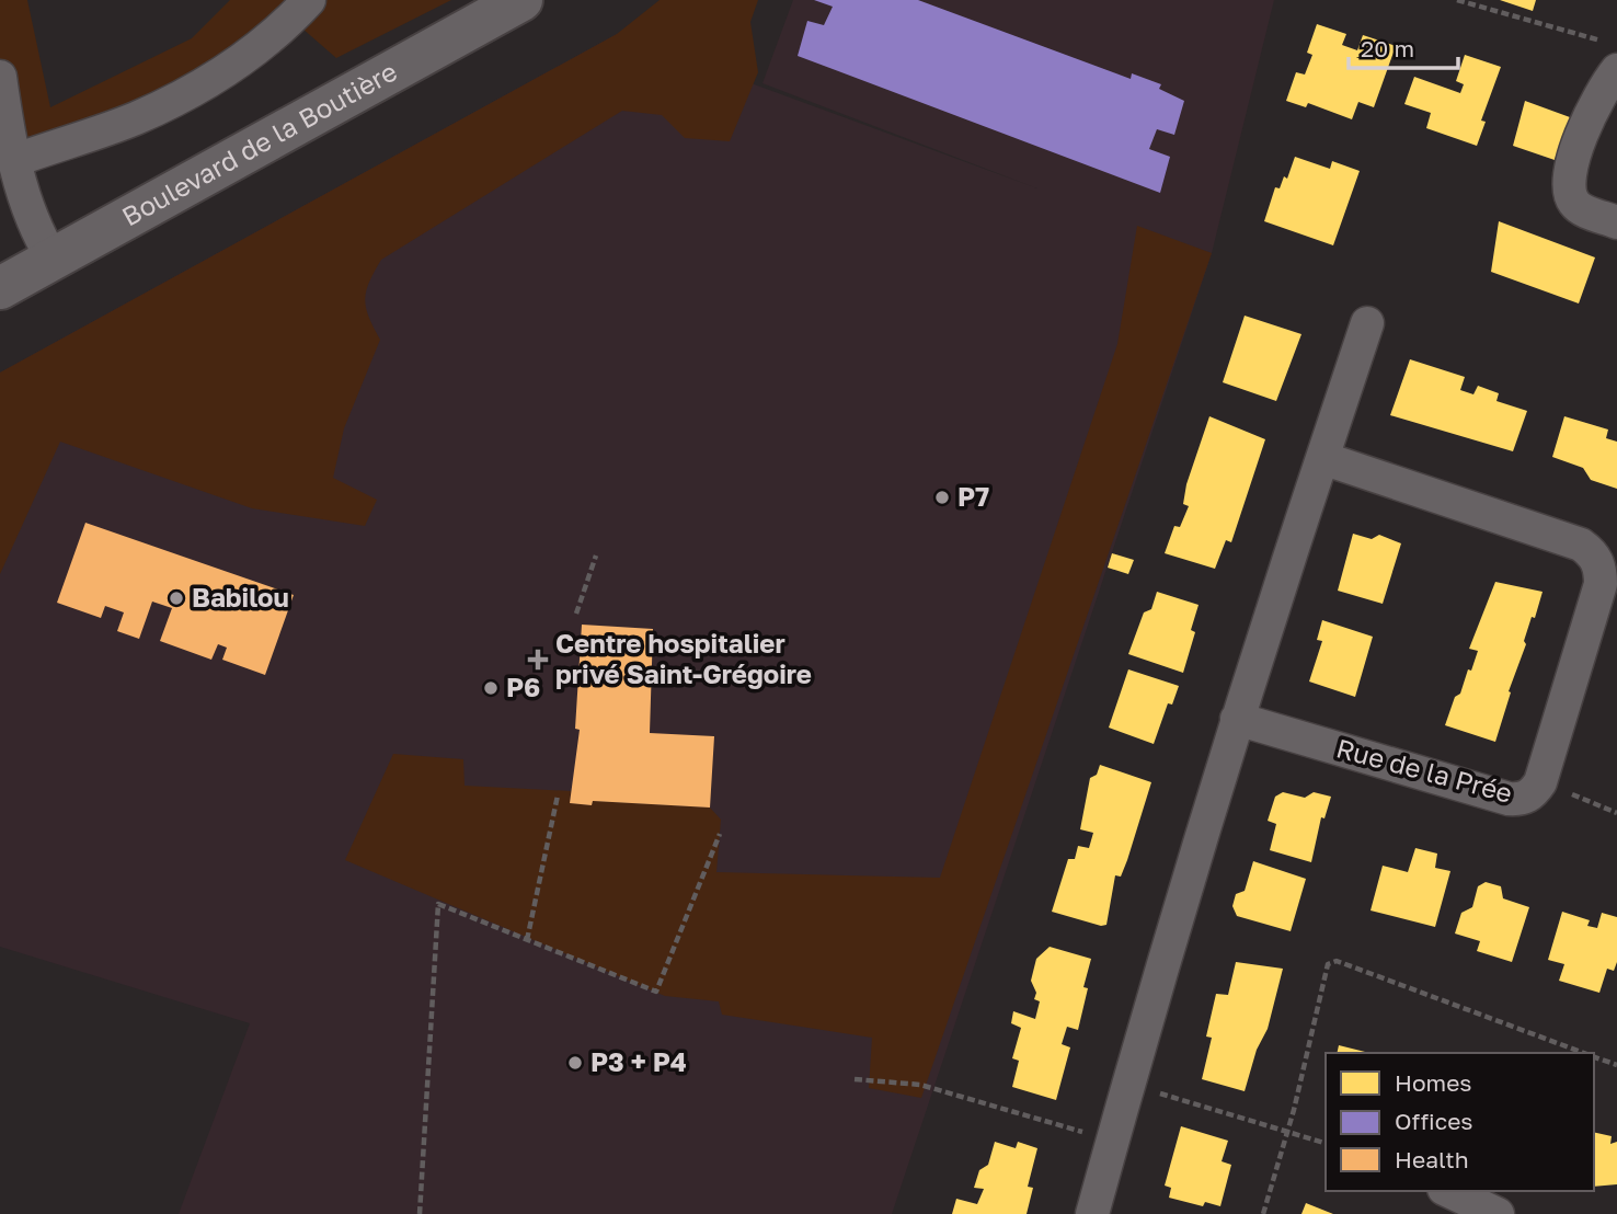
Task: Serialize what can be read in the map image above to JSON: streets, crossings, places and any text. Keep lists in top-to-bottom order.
{
  "streets": {
    "street": ["Boulevard de la Boutière", "Rue de la Prée"]
  },
  "places": {
    "other": [
      "P7",
      "Babilou",
      "P6",
      "P3 + P4"
    ],
    "health": ["Centre hospitalier privé Saint-Grégoire"]
  },
  "legend": ["Homes", "Offices", "Health"],
  "scale_bar": "20 m"
}
